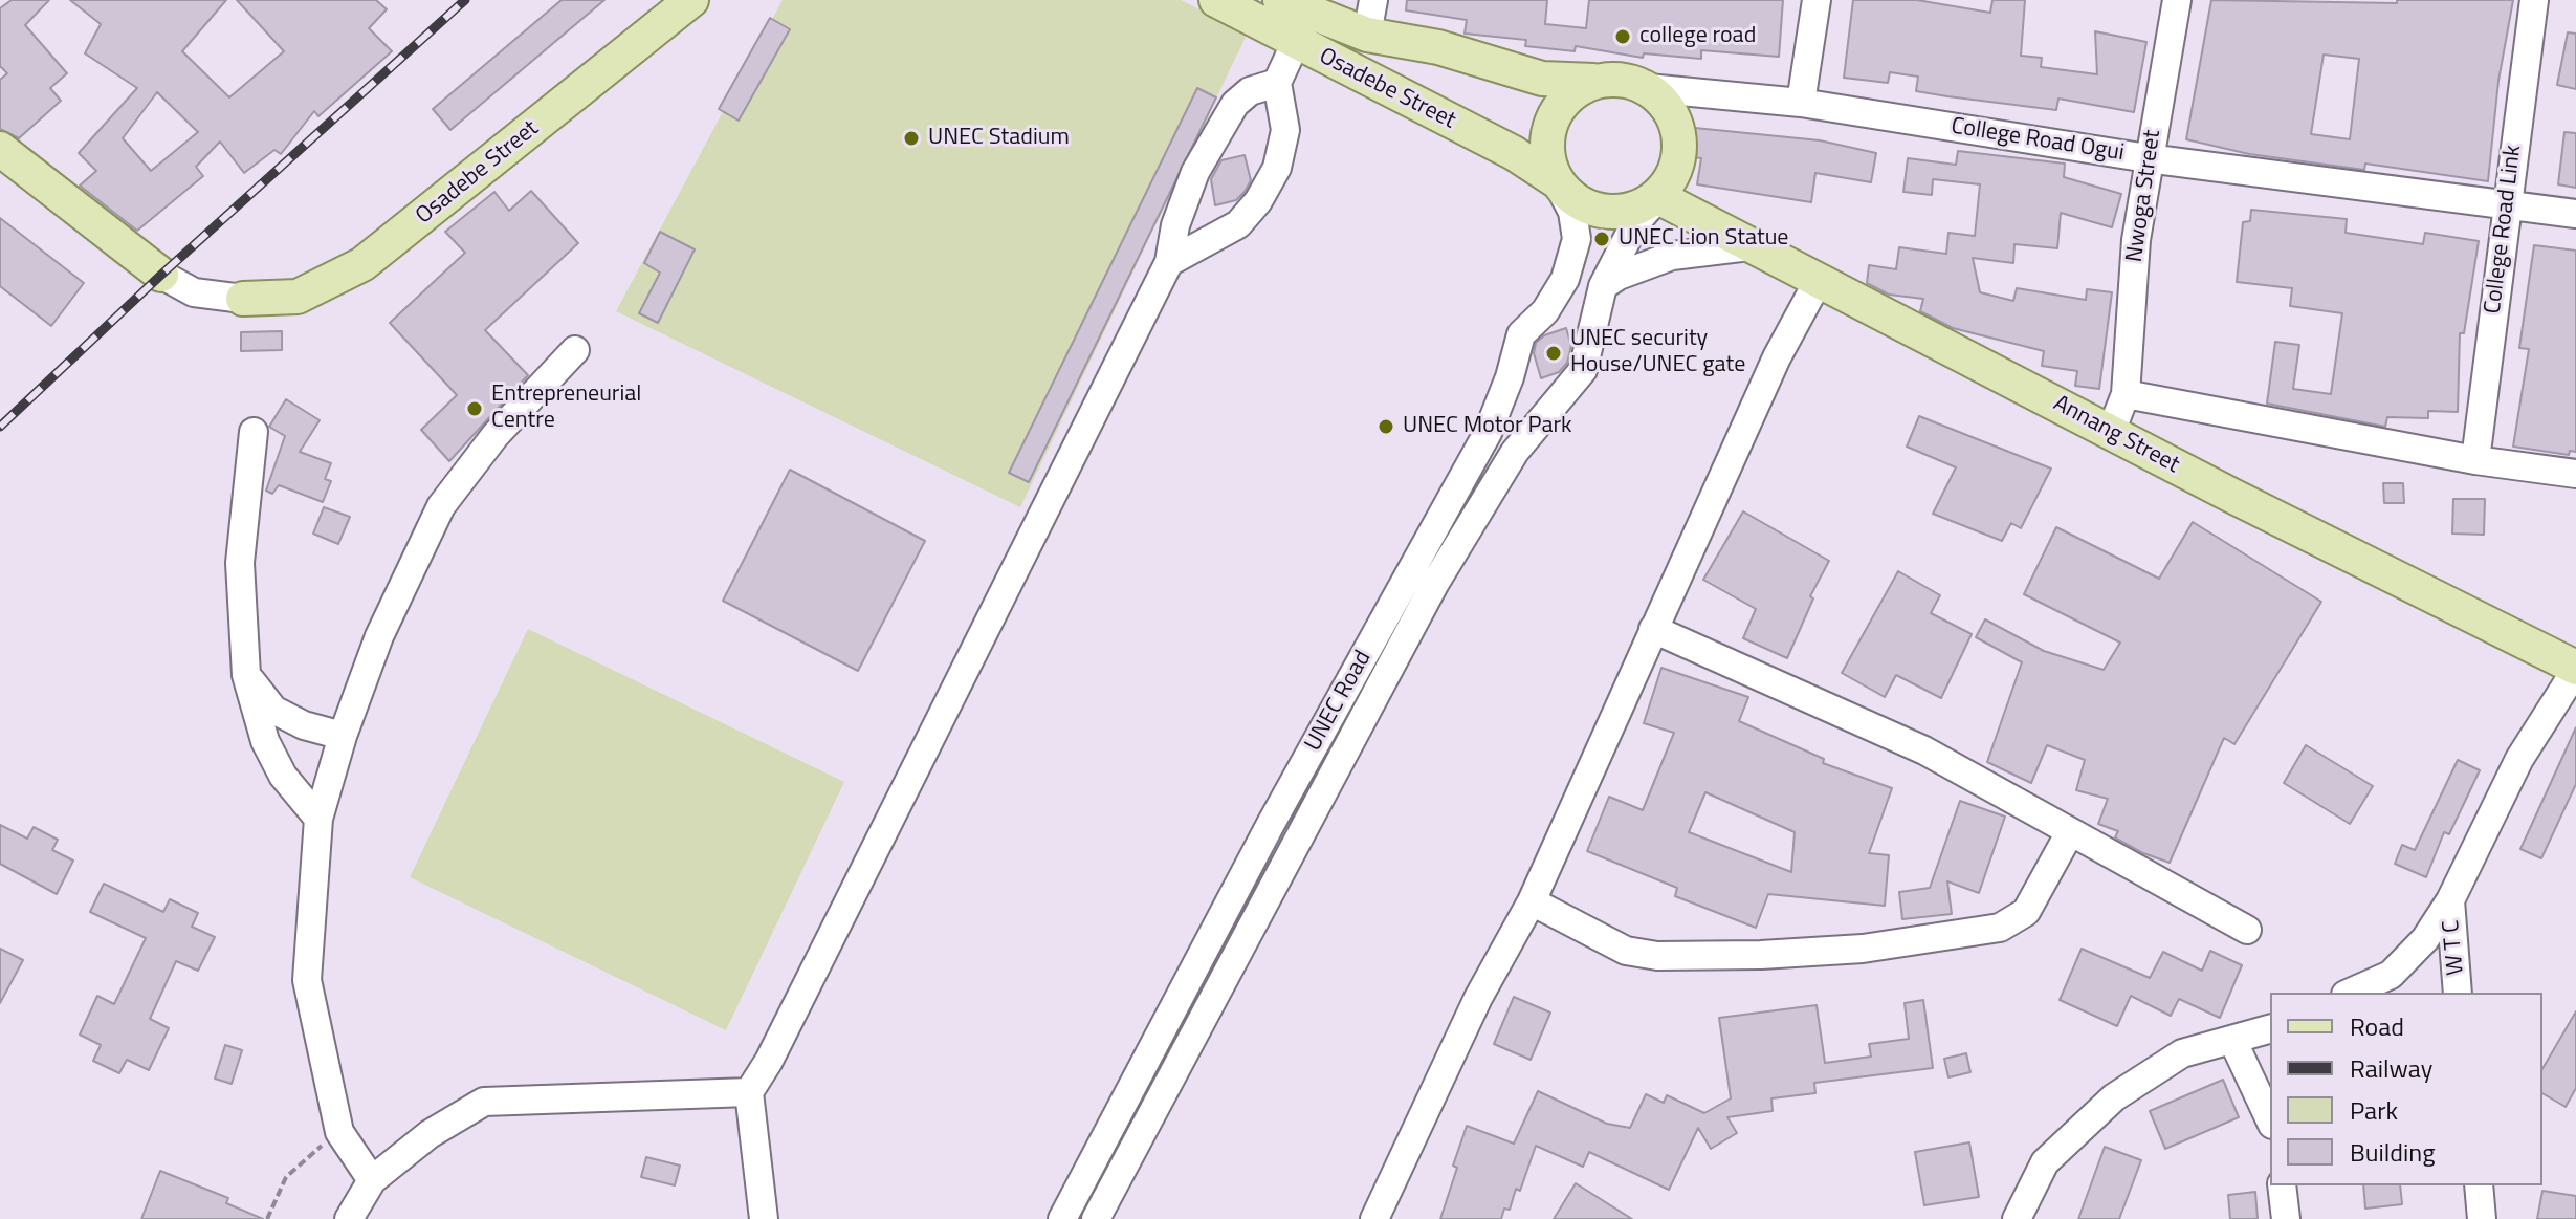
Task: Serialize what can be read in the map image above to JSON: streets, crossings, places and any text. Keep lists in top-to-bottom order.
{
  "streets": {
    "main road": ["Osadebe Street", "Annang Street"],
    "street": [
      "College Road Ogui",
      "Nwoga Street",
      "College Road Link",
      "UNEC Road",
      "W T C"
    ]
  },
  "crossings": [
    ["Osadebe Street", "College Road Ogui"],
    ["Osadebe Street", "Annang Street"],
    ["Osadebe Street", "UNEC Road"],
    ["College Road Ogui", "Nwoga Street"],
    ["College Road Ogui", "College Road Link"],
    ["College Road Ogui", "Annang Street"],
    ["College Road Ogui", "UNEC Road"],
    ["Nwoga Street", "Annang Street"],
    ["Annang Street", "UNEC Road"]
  ],
  "places": [
    "college road",
    "UNEC Stadium",
    "UNEC Lion Statue",
    "UNEC security House/UNEC gate",
    "Entrepreneurial Centre",
    "UNEC Motor Park"
  ],
  "legend": [
    "Road",
    "Railway",
    "Park",
    "Building"
  ]
}
